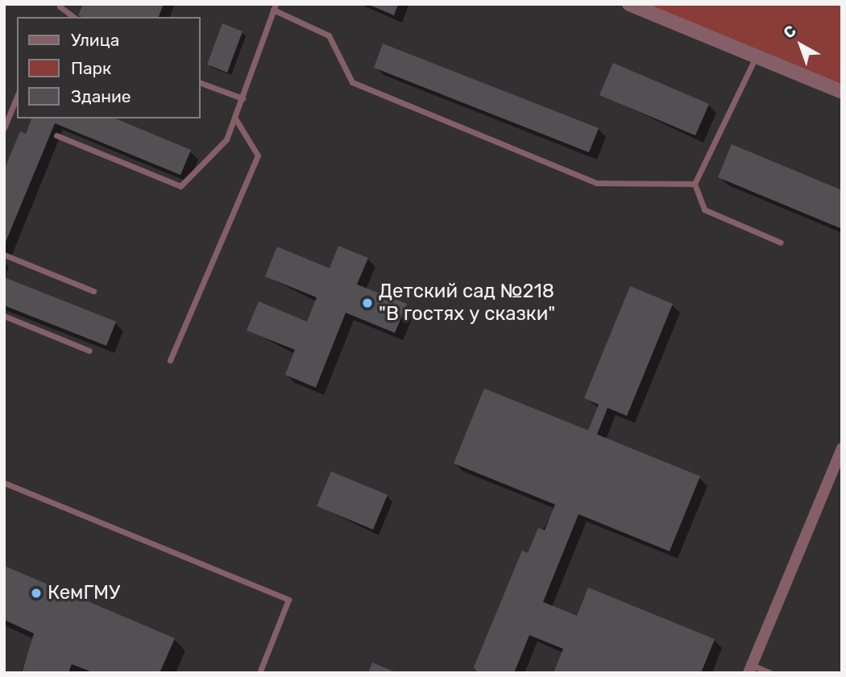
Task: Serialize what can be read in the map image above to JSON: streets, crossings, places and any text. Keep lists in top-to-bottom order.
{
  "places": ["Детский сад №218 \"В гостях у сказки\"", "КемГМУ"],
  "legend": ["Улица", "Парк", "Здание"],
  "north": "top left"
}
